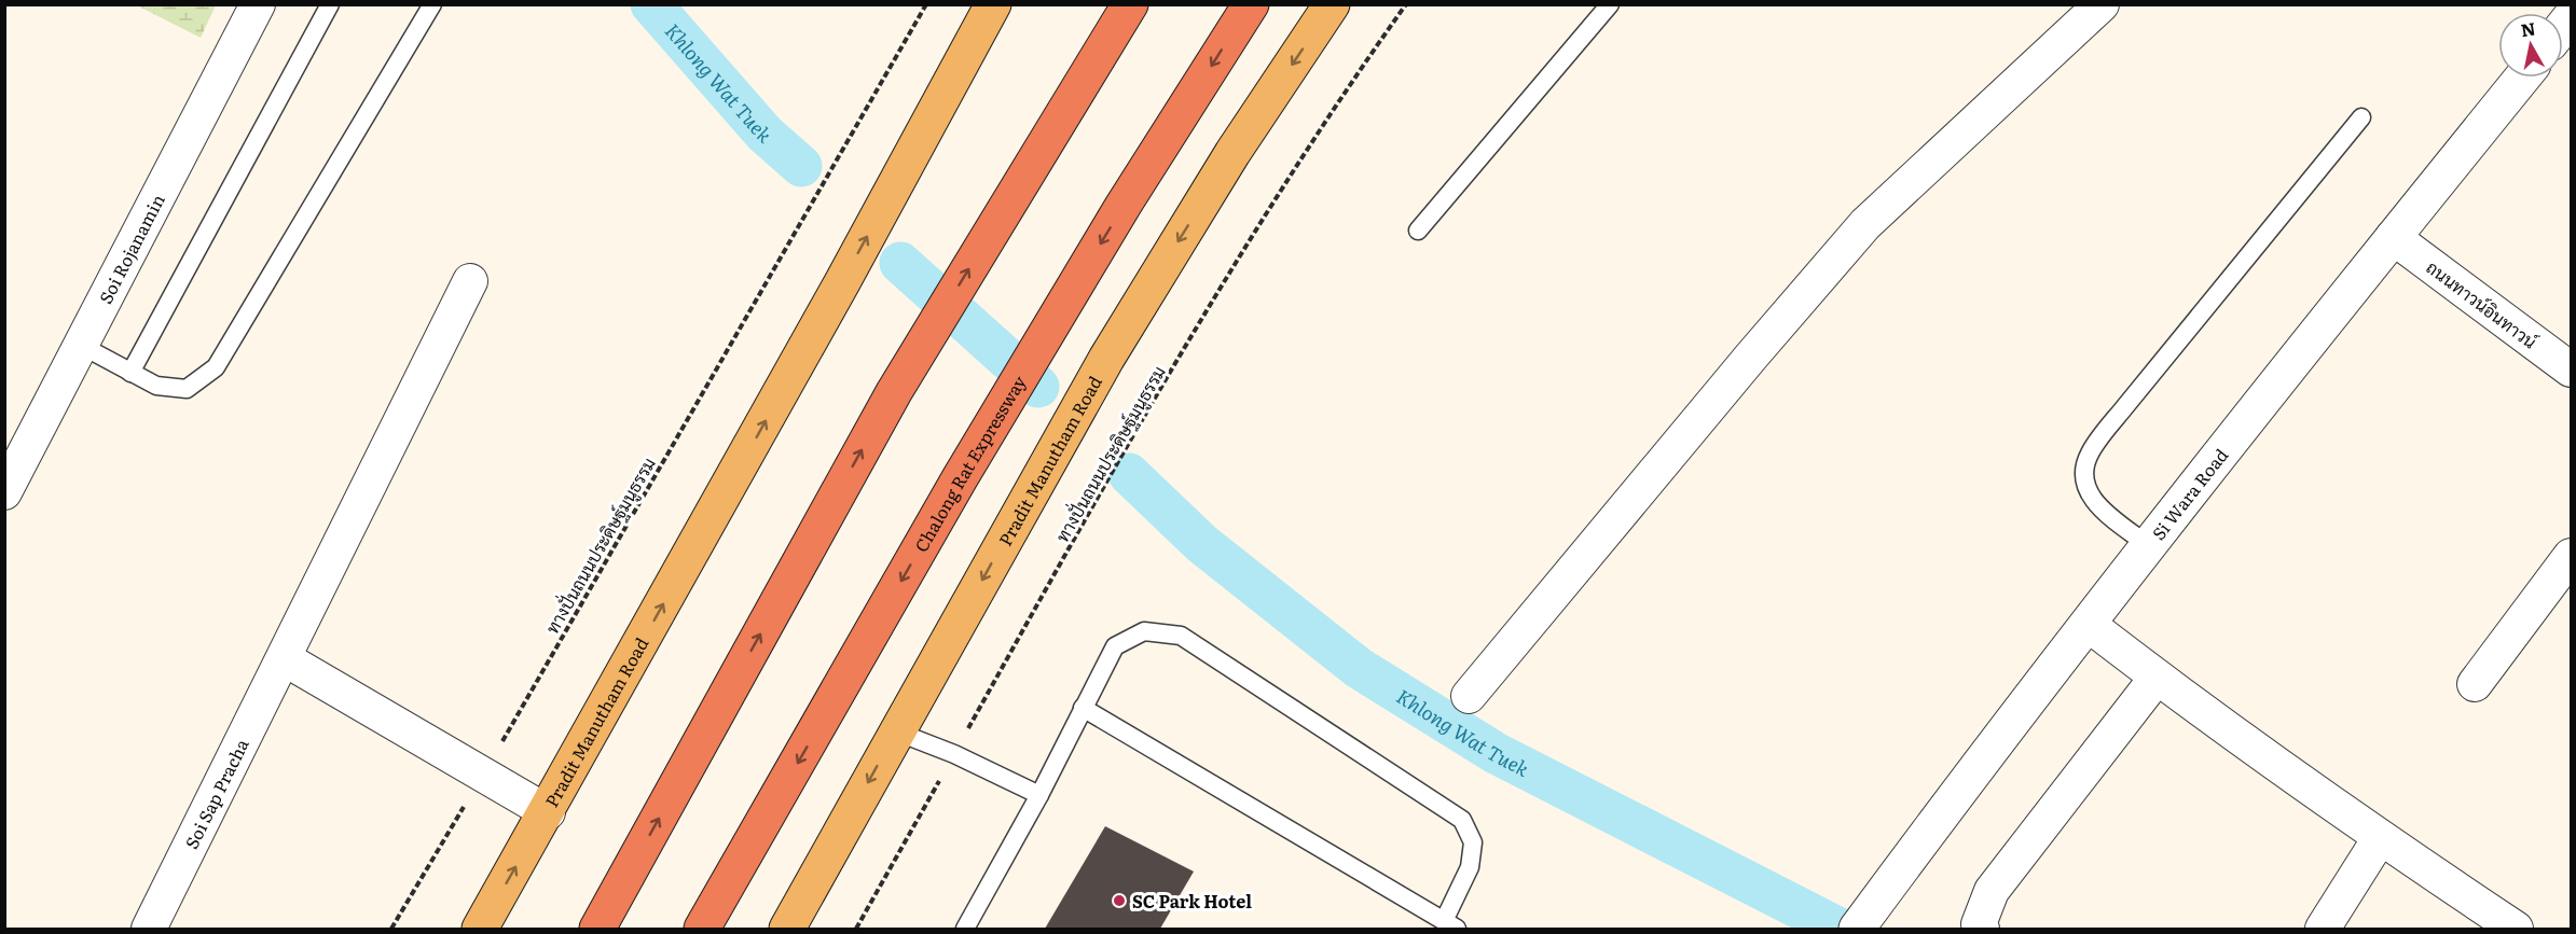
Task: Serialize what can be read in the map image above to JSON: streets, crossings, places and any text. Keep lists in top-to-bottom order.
{
  "streets": {
    "highway": ["Chalong Rat Expressway"],
    "main road": ["Pradit Manutham Road"],
    "street": [
      "Soi Rojanamin",
      "ถนนทาวน์อินทาวน์",
      "Si Wara Road",
      "Soi Sap Pracha"
    ],
    "path": ["ทางปั่นถนนประดิษฐ์มนูธรรม"]
  },
  "crossings": [
    ["ถนนทาวน์อินทาวน์", "Si Wara Road"]
  ],
  "water": ["Khlong Wat Tuek"],
  "places": ["SC Park Hotel"],
  "north": "top"
}
